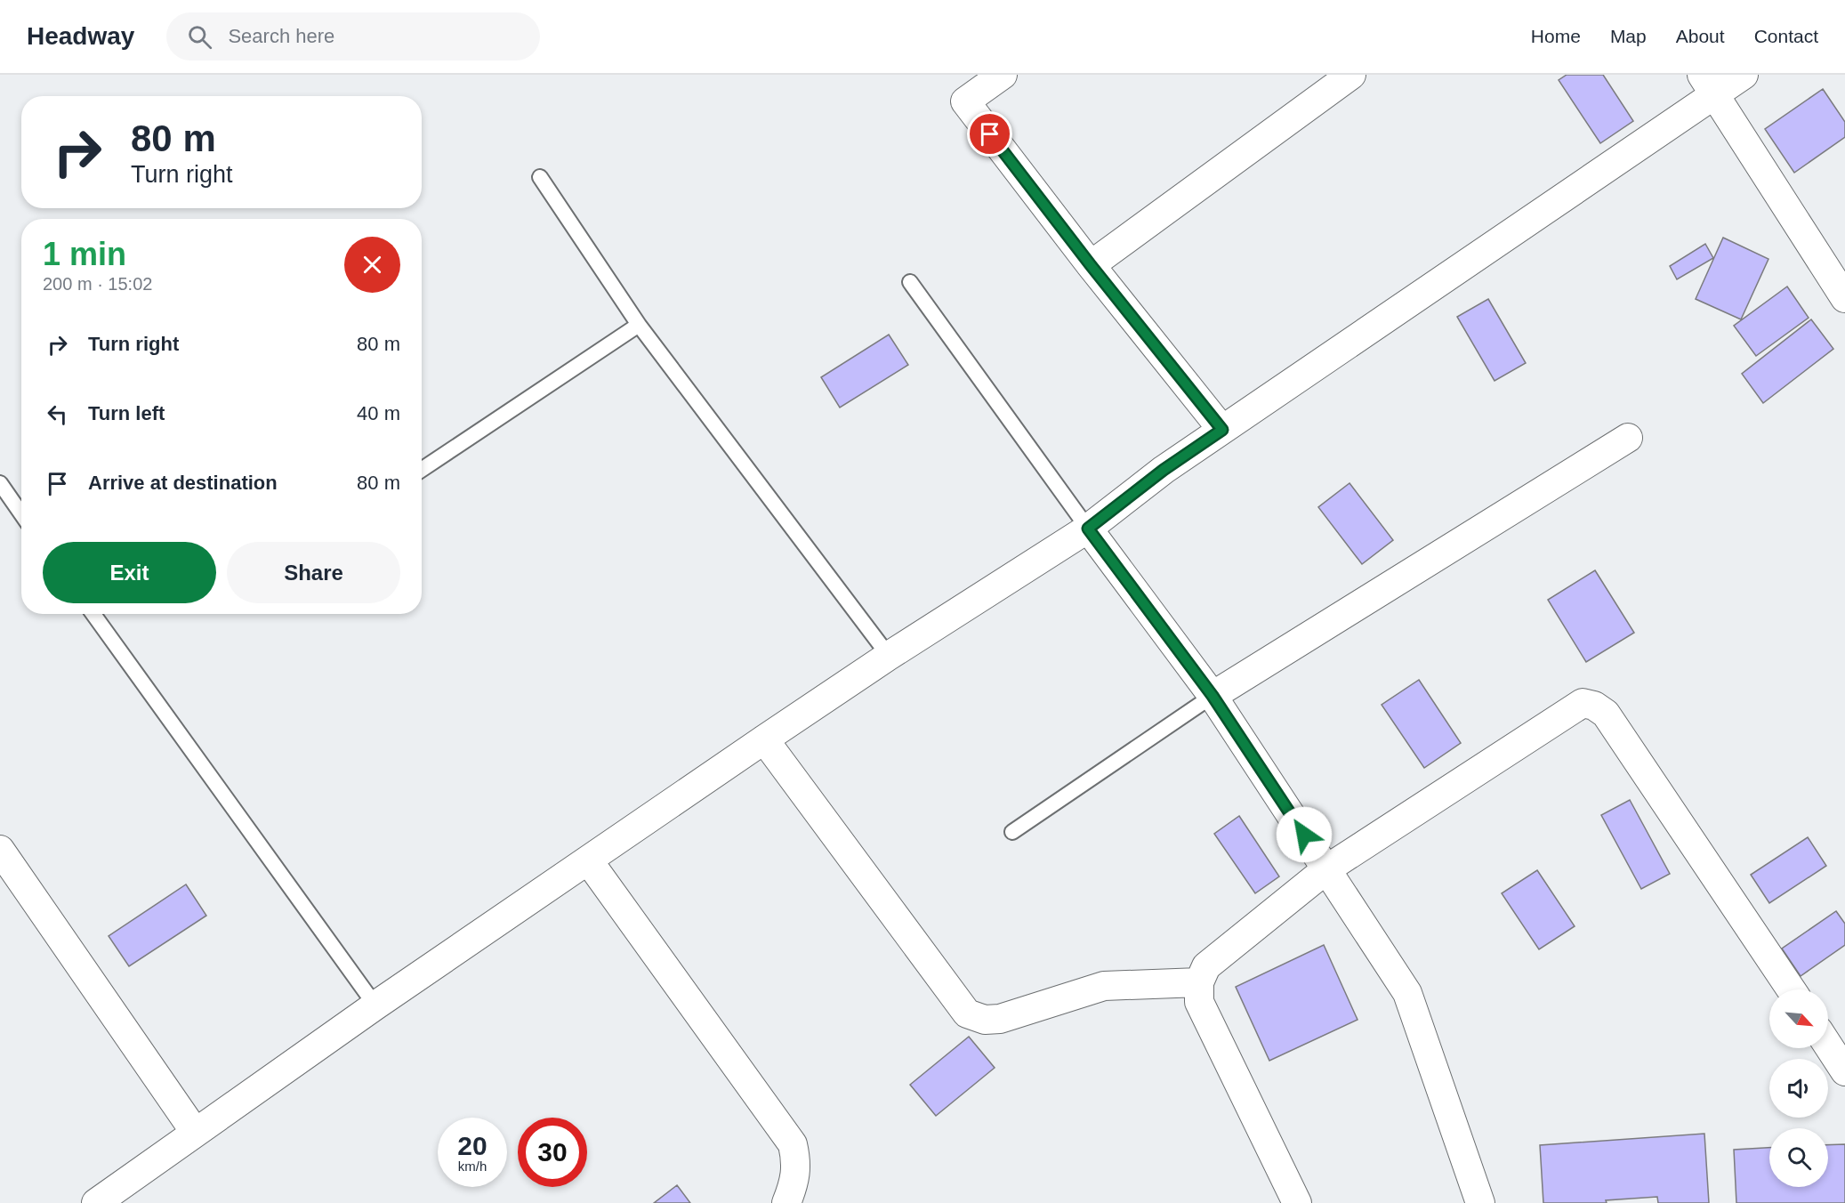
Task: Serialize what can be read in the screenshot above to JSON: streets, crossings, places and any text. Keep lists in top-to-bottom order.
{
  "north": "bottom right",
  "page": {
    "header": "Headway",
    "search": "Search here",
    "nav": [
      "Home",
      "Map",
      "About",
      "Contact"
    ],
    "turn": ["80 m", "Turn right"],
    "heading": ["1 min", "200 m · 15:02"],
    "list": [
      {
        "name": "Turn right",
        "value": "80 m"
      },
      {
        "name": "Turn left",
        "value": "40 m"
      },
      {
        "name": "Arrive at destination",
        "value": "80 m"
      }
    ],
    "buttons": ["Exit", "Share"],
    "speed": "20 km/h",
    "limit": "30"
  }
}
